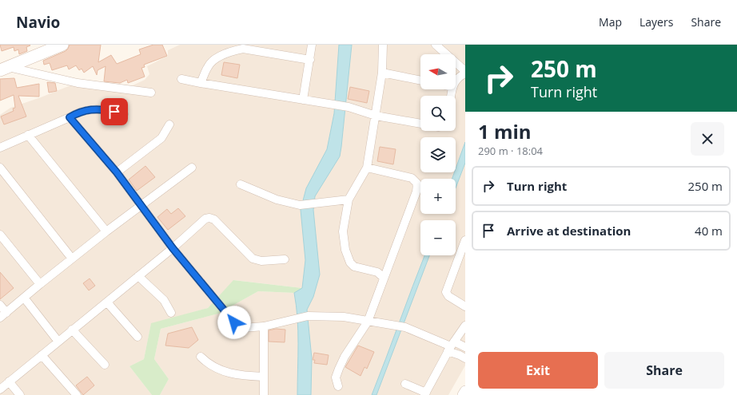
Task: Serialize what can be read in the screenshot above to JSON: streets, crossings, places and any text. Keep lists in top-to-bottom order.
{
  "north": "left",
  "page": {
    "header": "Navio",
    "nav": ["Map", "Layers", "Share"],
    "turn": ["250 m", "Turn right"],
    "map_buttons": ["+", "−"],
    "heading": ["1 min", "290 m · 18:04"],
    "list": [
      {
        "name": "Turn right",
        "value": "250 m"
      },
      {
        "name": "Arrive at destination",
        "value": "40 m"
      }
    ],
    "buttons": ["Exit", "Share"]
  }
}
